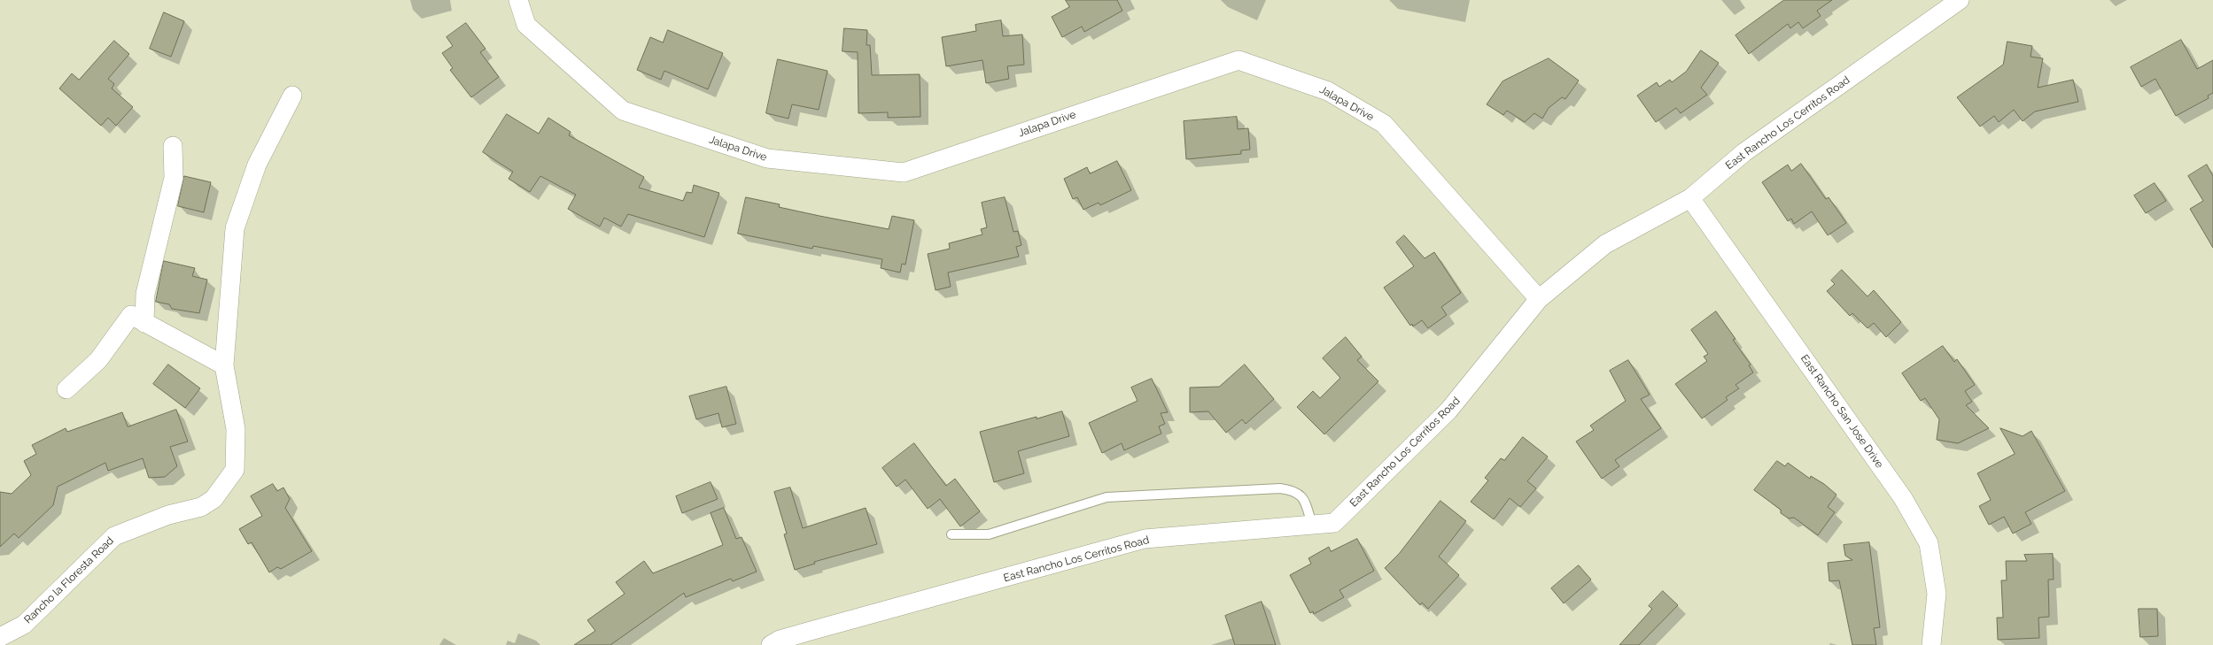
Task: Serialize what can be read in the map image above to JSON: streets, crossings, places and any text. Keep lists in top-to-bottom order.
{
  "streets": {
    "street": [
      "Jalapa Drive",
      "East Rancho Los Cerritos Road",
      "East Rancho San Jose Drive",
      "Rancho la Floresta Road"
    ]
  },
  "crossings": [
    ["Jalapa Drive", "East Rancho Los Cerritos Road"],
    ["East Rancho Los Cerritos Road", "East Rancho San Jose Drive"]
  ]
}
